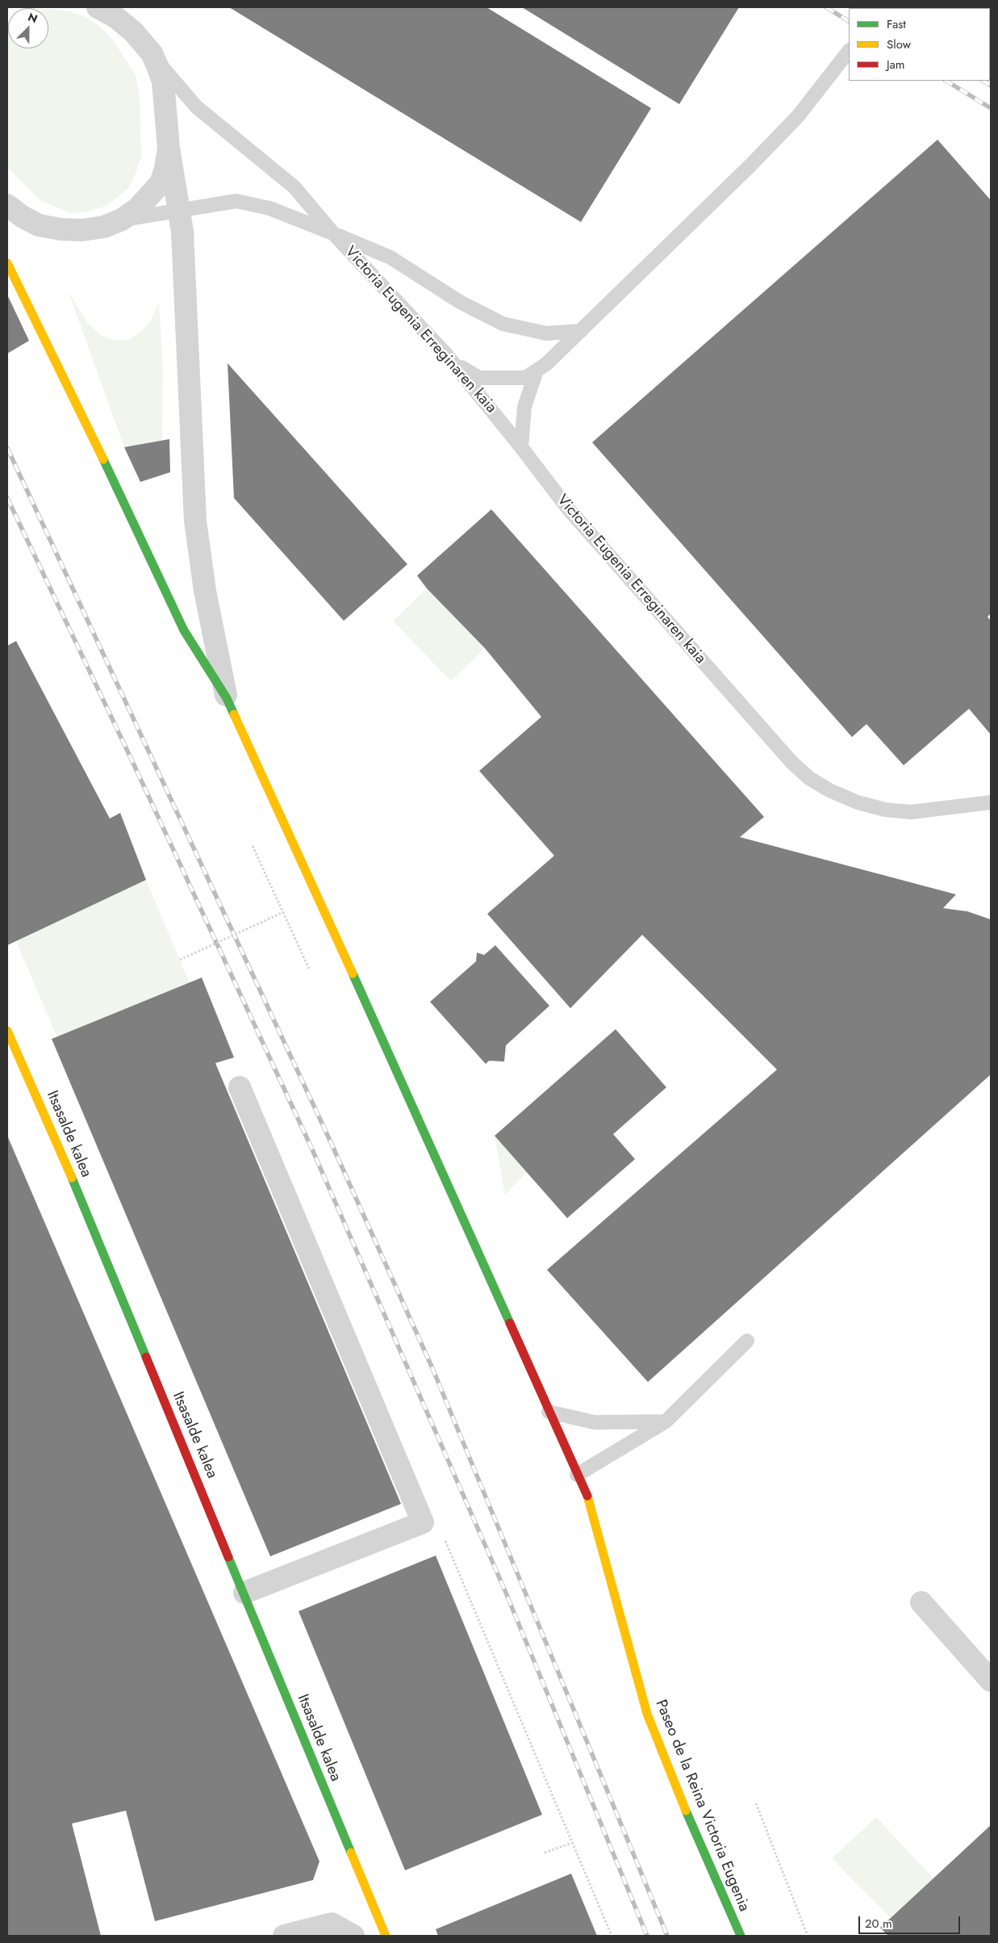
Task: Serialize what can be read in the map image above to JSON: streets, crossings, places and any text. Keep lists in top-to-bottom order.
{
  "streets": {
    "street": ["Itsasalde kalea", "Paseo de la Reina Victoria Eugenia"],
    "lane": ["Victoria Eugenia Erreginaren kaia"]
  },
  "legend": ["Fast", "Slow", "Jam"],
  "scale_bar": "20 m",
  "north": "top right"
}
